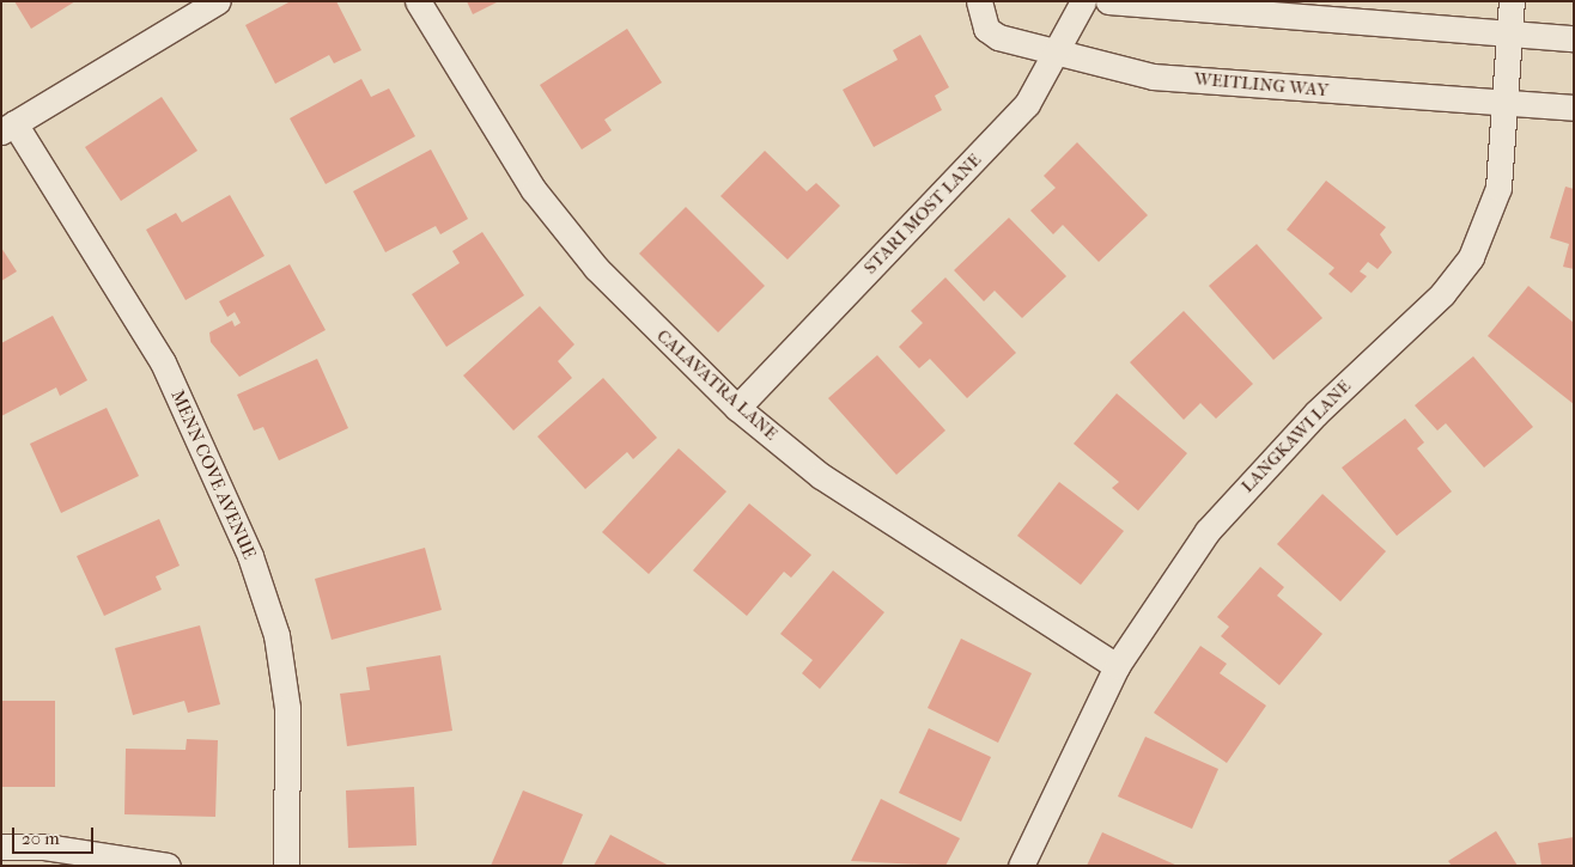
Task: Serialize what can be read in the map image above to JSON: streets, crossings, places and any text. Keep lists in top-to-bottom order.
{
  "streets": {
    "street": [
      "WEITLING WAY",
      "STARI MOST LANE",
      "CALAVATRA LANE",
      "LANGKAWI LANE",
      "MENN COVE AVENUE"
    ]
  },
  "crossings": [
    ["WEITLING WAY", "STARI MOST LANE"],
    ["WEITLING WAY", "LANGKAWI LANE"],
    ["STARI MOST LANE", "CALAVATRA LANE"],
    ["CALAVATRA LANE", "LANGKAWI LANE"]
  ],
  "scale_bar": "20 m"
}
